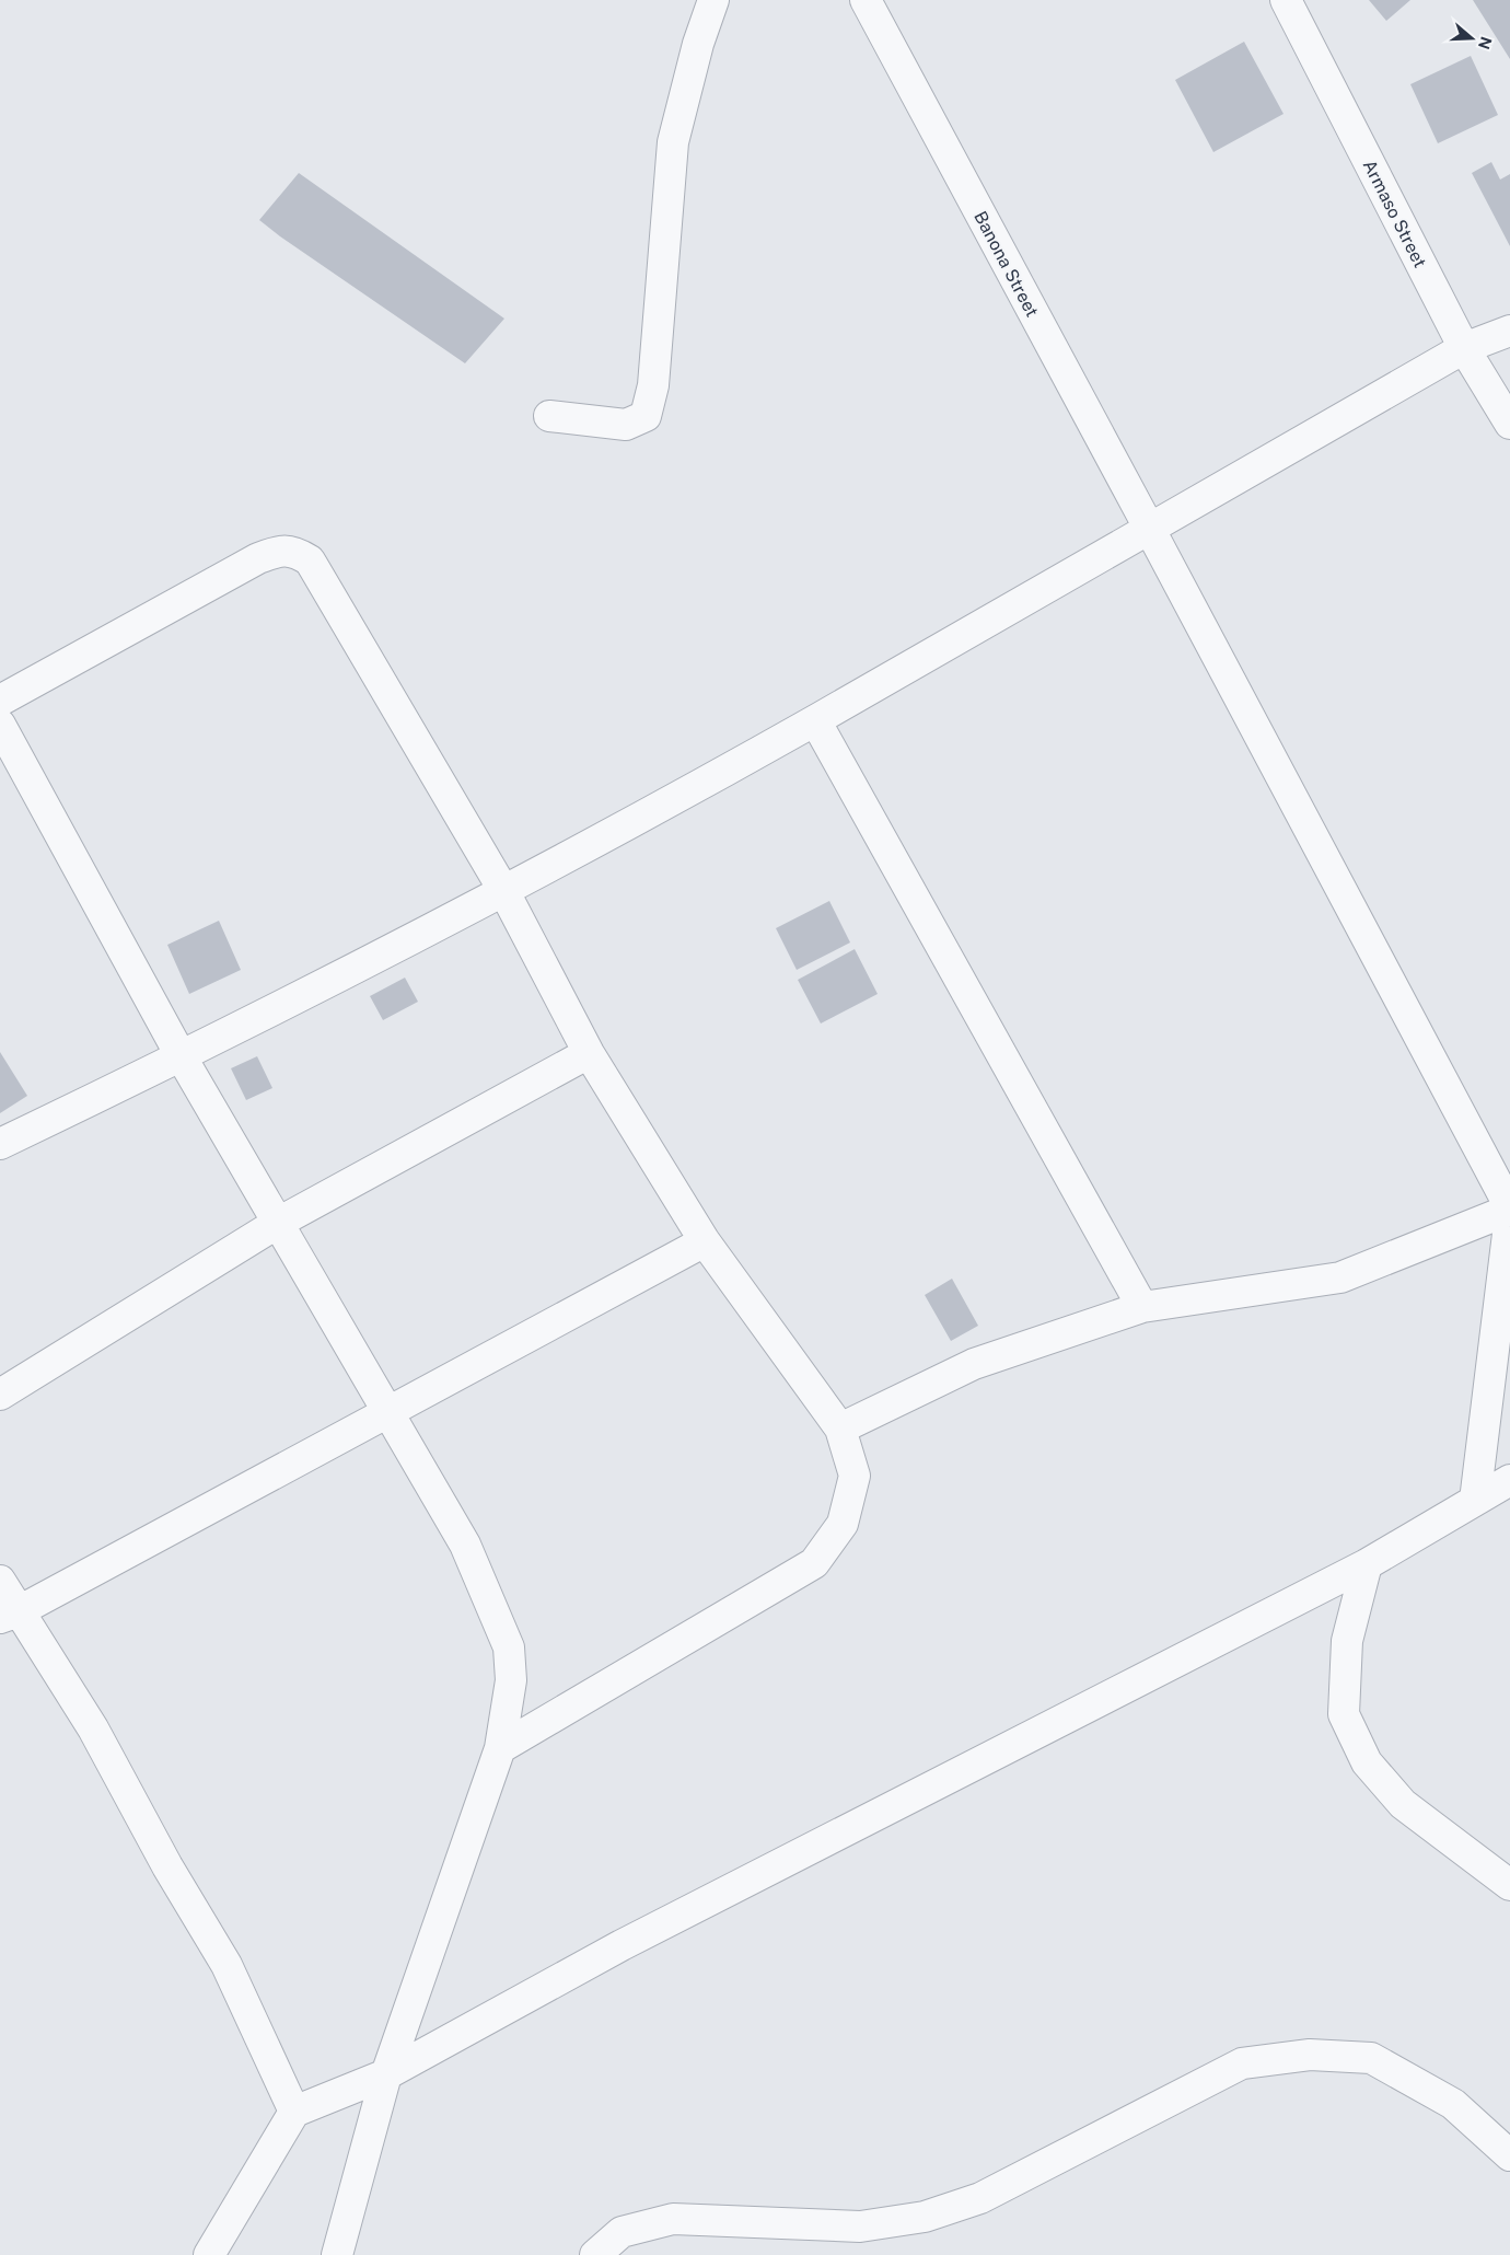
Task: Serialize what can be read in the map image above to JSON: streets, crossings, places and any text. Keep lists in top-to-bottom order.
{
  "streets": {
    "street": ["Armaso Street", "Banona Street"]
  },
  "north": "right"
}
